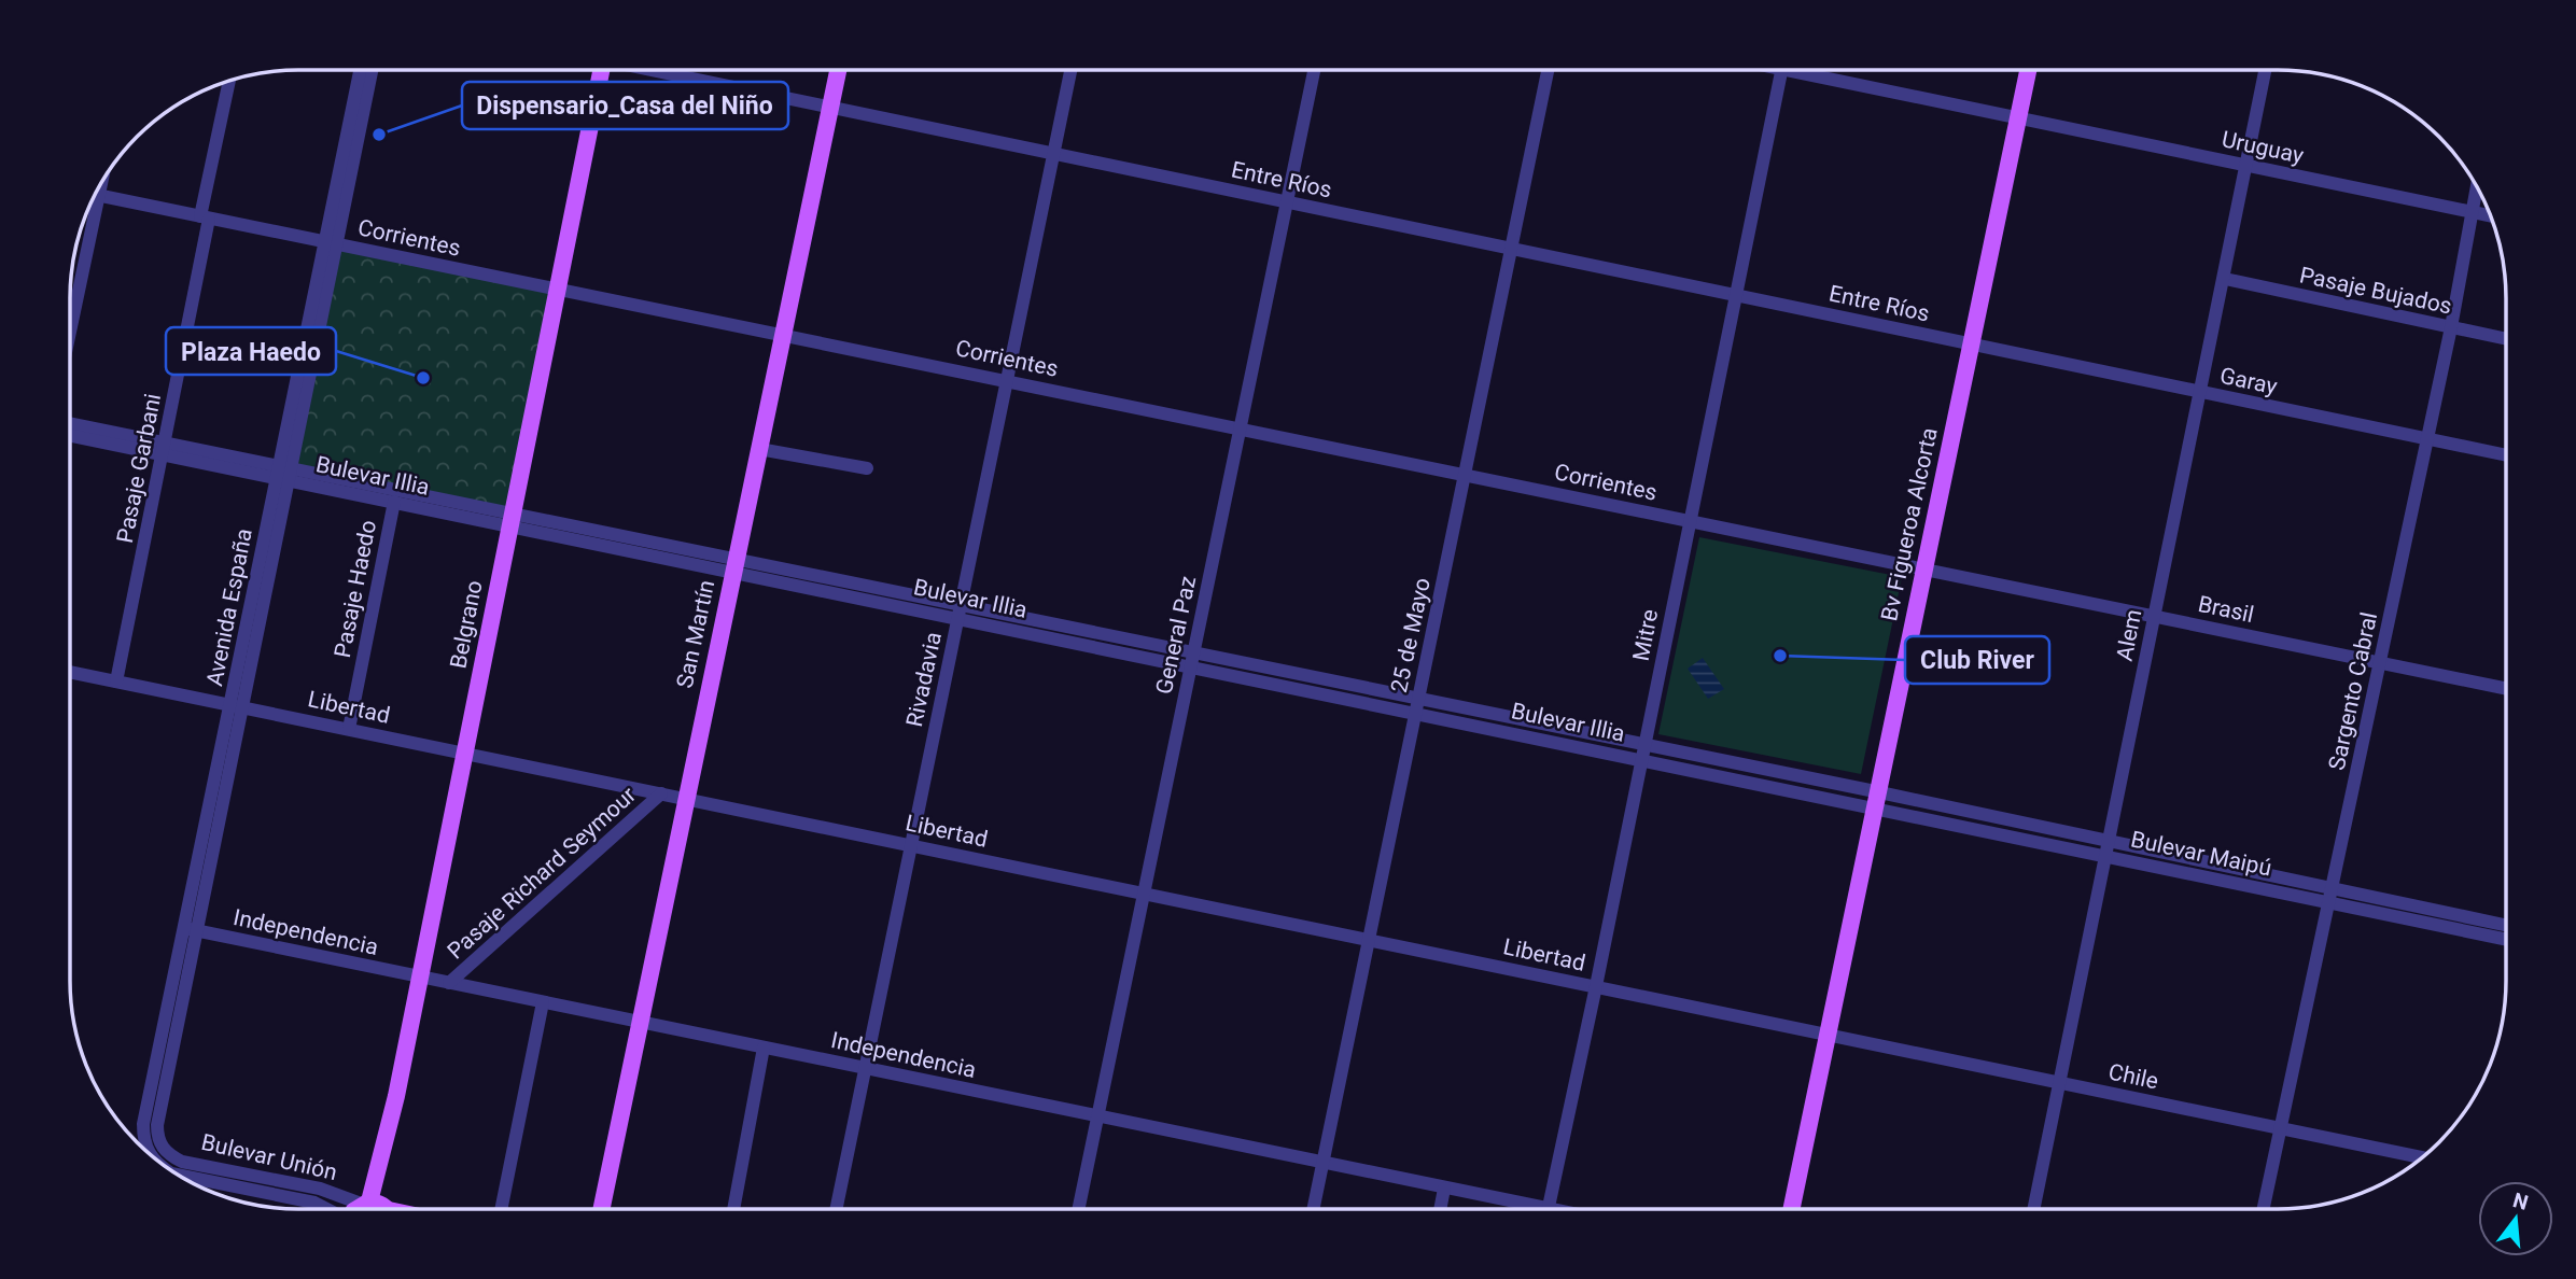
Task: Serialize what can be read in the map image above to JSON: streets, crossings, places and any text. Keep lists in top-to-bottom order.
{
  "streets": {
    "main road": ["Bv Figueroa Alcorta", "Belgrano", "San Martín"],
    "street": [
      "Uruguay",
      "Entre Ríos",
      "Corrientes",
      "Pasaje Bujados",
      "Garay",
      "Pasaje Garbani",
      "Bulevar Illia",
      "Pasaje Haedo",
      "Avenida España",
      "Brasil",
      "General Paz",
      "25 de Mayo",
      "Mitre",
      "Alem",
      "Rivadavia",
      "Sargento Cabral",
      "Libertad",
      "Bulevar Maipú",
      "Pasaje Richard Seymour",
      "Independencia",
      "Chile",
      "Bulevar Unión"
    ]
  },
  "crossings": [
    ["Uruguay", "Bv Figueroa Alcorta"],
    ["Uruguay", "Alem"],
    ["Uruguay", "Sargento Cabral"],
    ["Entre Ríos", "Garay"],
    ["Entre Ríos", "Bv Figueroa Alcorta"],
    ["Entre Ríos", "San Martín"],
    ["Entre Ríos", "General Paz"],
    ["Entre Ríos", "25 de Mayo"],
    ["Entre Ríos", "Mitre"],
    ["Entre Ríos", "Rivadavia"],
    ["Corrientes", "Pasaje Garbani"],
    ["Corrientes", "Bv Figueroa Alcorta"],
    ["Corrientes", "Avenida España"],
    ["Corrientes", "Brasil"],
    ["Corrientes", "Belgrano"],
    ["Corrientes", "San Martín"],
    ["Corrientes", "General Paz"],
    ["Corrientes", "25 de Mayo"],
    ["Corrientes", "Mitre"],
    ["Corrientes", "Rivadavia"],
    ["Pasaje Bujados", "Alem"],
    ["Pasaje Bujados", "Sargento Cabral"],
    ["Garay", "Bv Figueroa Alcorta"],
    ["Garay", "Alem"],
    ["Garay", "Sargento Cabral"],
    ["Pasaje Garbani", "Bulevar Illia"],
    ["Pasaje Garbani", "Libertad"],
    ["Bulevar Illia", "Bv Figueroa Alcorta"],
    ["Bulevar Illia", "Pasaje Haedo"],
    ["Bulevar Illia", "Avenida España"],
    ["Bulevar Illia", "Belgrano"],
    ["Bulevar Illia", "San Martín"],
    ["Bulevar Illia", "General Paz"],
    ["Bulevar Illia", "25 de Mayo"],
    ["Bulevar Illia", "Mitre"],
    ["Bulevar Illia", "Rivadavia"],
    ["Bulevar Illia", "Bulevar Maipú"],
    ["Bv Figueroa Alcorta", "Brasil"],
    ["Bv Figueroa Alcorta", "Libertad"],
    ["Bv Figueroa Alcorta", "Bulevar Maipú"],
    ["Bv Figueroa Alcorta", "Chile"],
    ["Pasaje Haedo", "Libertad"],
    ["Avenida España", "Libertad"],
    ["Avenida España", "Independencia"],
    ["Avenida España", "Bulevar Unión"],
    ["Brasil", "Alem"],
    ["Brasil", "Sargento Cabral"],
    ["Belgrano", "Libertad"],
    ["Belgrano", "Independencia"],
    ["Belgrano", "Bulevar Unión"],
    ["San Martín", "Libertad"],
    ["San Martín", "Independencia"],
    ["General Paz", "Libertad"],
    ["General Paz", "Independencia"],
    ["25 de Mayo", "Libertad"],
    ["25 de Mayo", "Independencia"],
    ["Mitre", "Libertad"],
    ["Alem", "Bulevar Maipú"],
    ["Alem", "Chile"],
    ["Rivadavia", "Libertad"],
    ["Rivadavia", "Independencia"],
    ["Sargento Cabral", "Bulevar Maipú"],
    ["Sargento Cabral", "Chile"],
    ["Libertad", "Pasaje Richard Seymour"],
    ["Libertad", "Chile"],
    ["Pasaje Richard Seymour", "Independencia"]
  ],
  "places": ["Dispensario_Casa del Niño", "Plaza Haedo", "Club River"],
  "north": "top"
}
